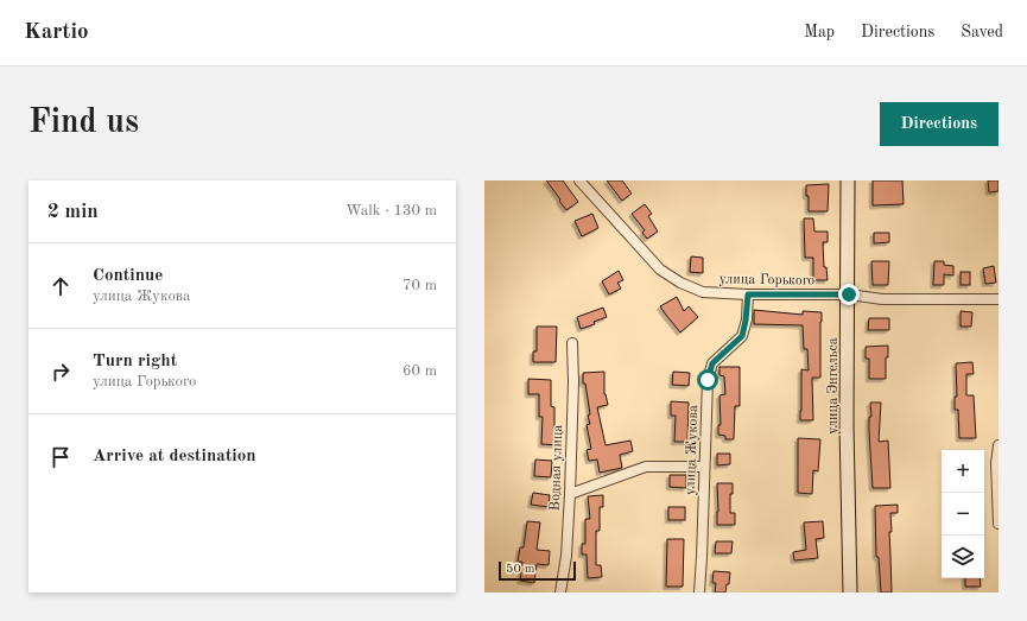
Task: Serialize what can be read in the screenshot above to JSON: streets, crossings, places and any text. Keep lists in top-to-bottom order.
{
  "streets": {
    "street": [
      "улица Горького",
      "улица Энгельса",
      "улица Жукова",
      "Водная улица"
    ]
  },
  "crossings": [
    ["улица Горького", "улица Энгельса"],
    ["улица Горького", "улица Жукова"]
  ],
  "scale_bar": "50 m",
  "page": {
    "header": "Kartio",
    "nav": ["Map", "Directions", "Saved"],
    "buttons": "Directions",
    "title": "Find us",
    "heading": ["2 min", "Walk · 130 m"],
    "list": [
      ["Continue", "улица Жукова", "70 m"],
      ["Turn right", "улица Горького", "60 m"],
      "Arrive at destination"
    ],
    "map_buttons": ["+", "−"],
    "scale": "50 m"
  }
}
